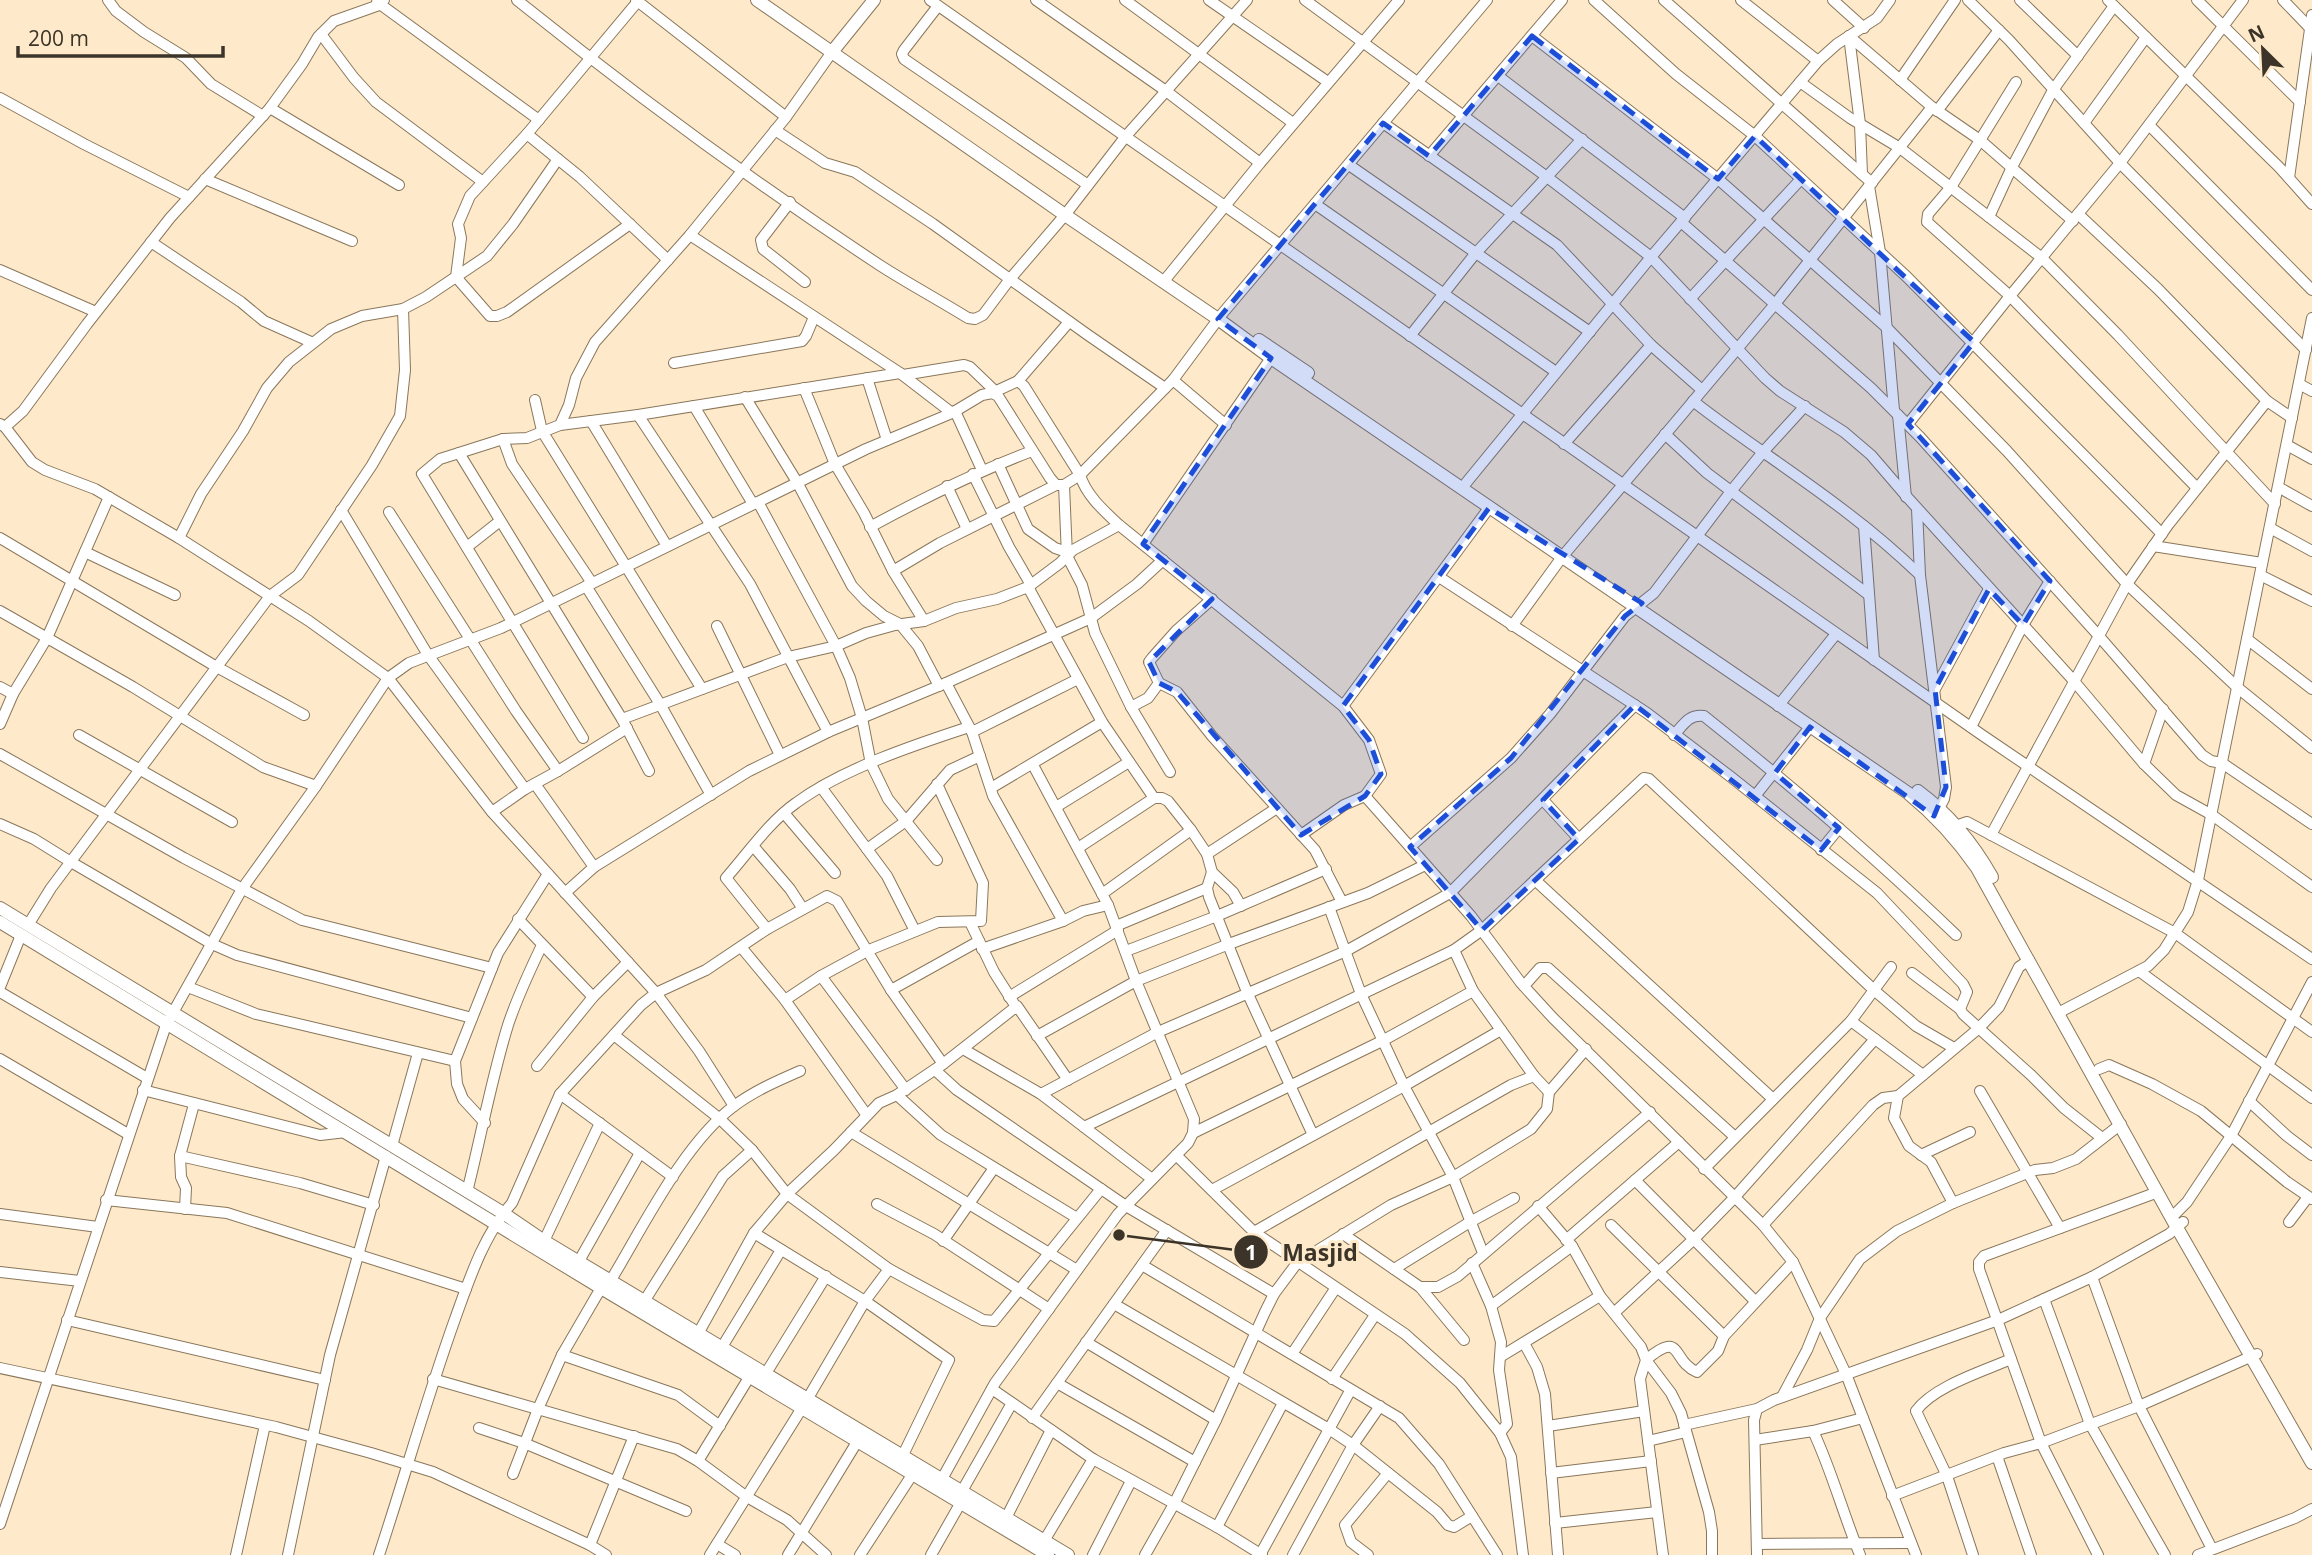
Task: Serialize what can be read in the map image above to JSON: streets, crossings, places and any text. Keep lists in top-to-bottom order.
{
  "places": ["Masjid"],
  "scale_bar": "200 m",
  "north": "top left"
}
